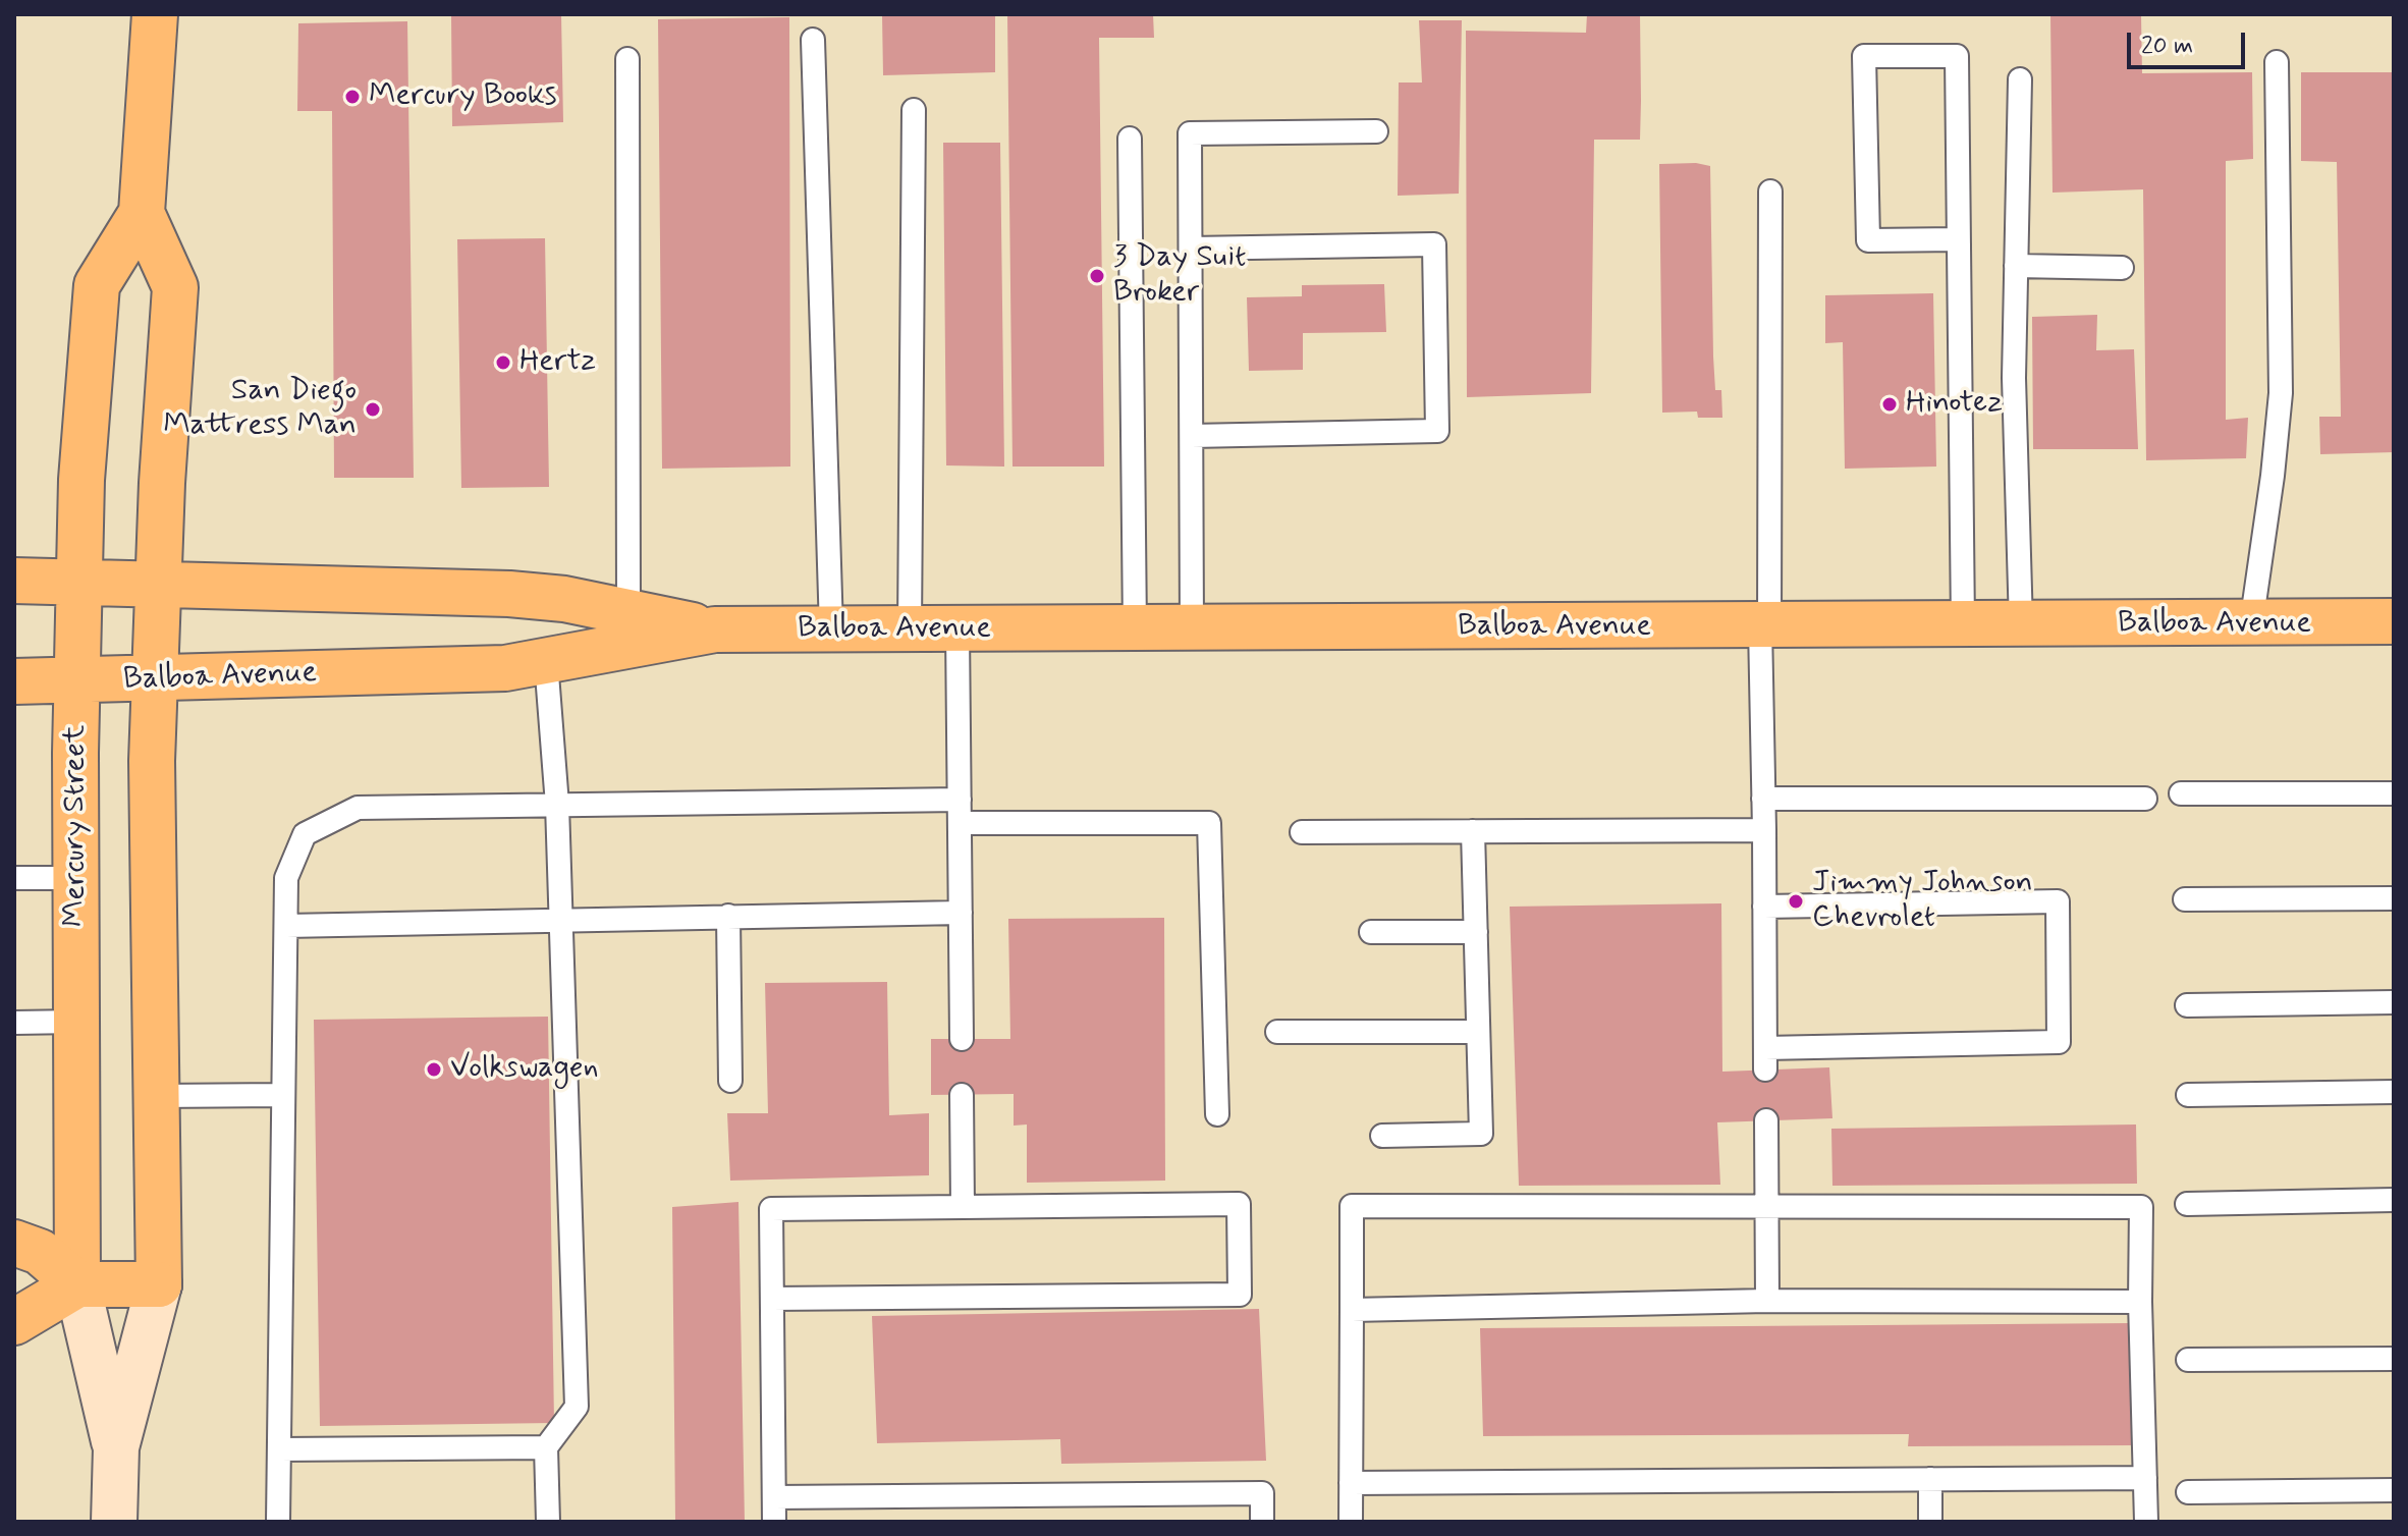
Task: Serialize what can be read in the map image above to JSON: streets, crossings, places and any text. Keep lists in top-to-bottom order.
{
  "streets": {
    "main road": ["Balboa Avenue", "Mercury Street"]
  },
  "crossings": [
    ["Balboa Avenue", "Mercury Street"]
  ],
  "places": [
    "Mercury Books",
    "3 Day Suit Broker",
    "Hertz",
    "Hinotez",
    "San Diego Mattress Man",
    "Jimmy Johnson Chevrolet",
    "Volkswagen"
  ],
  "scale_bar": "20 m"
}
